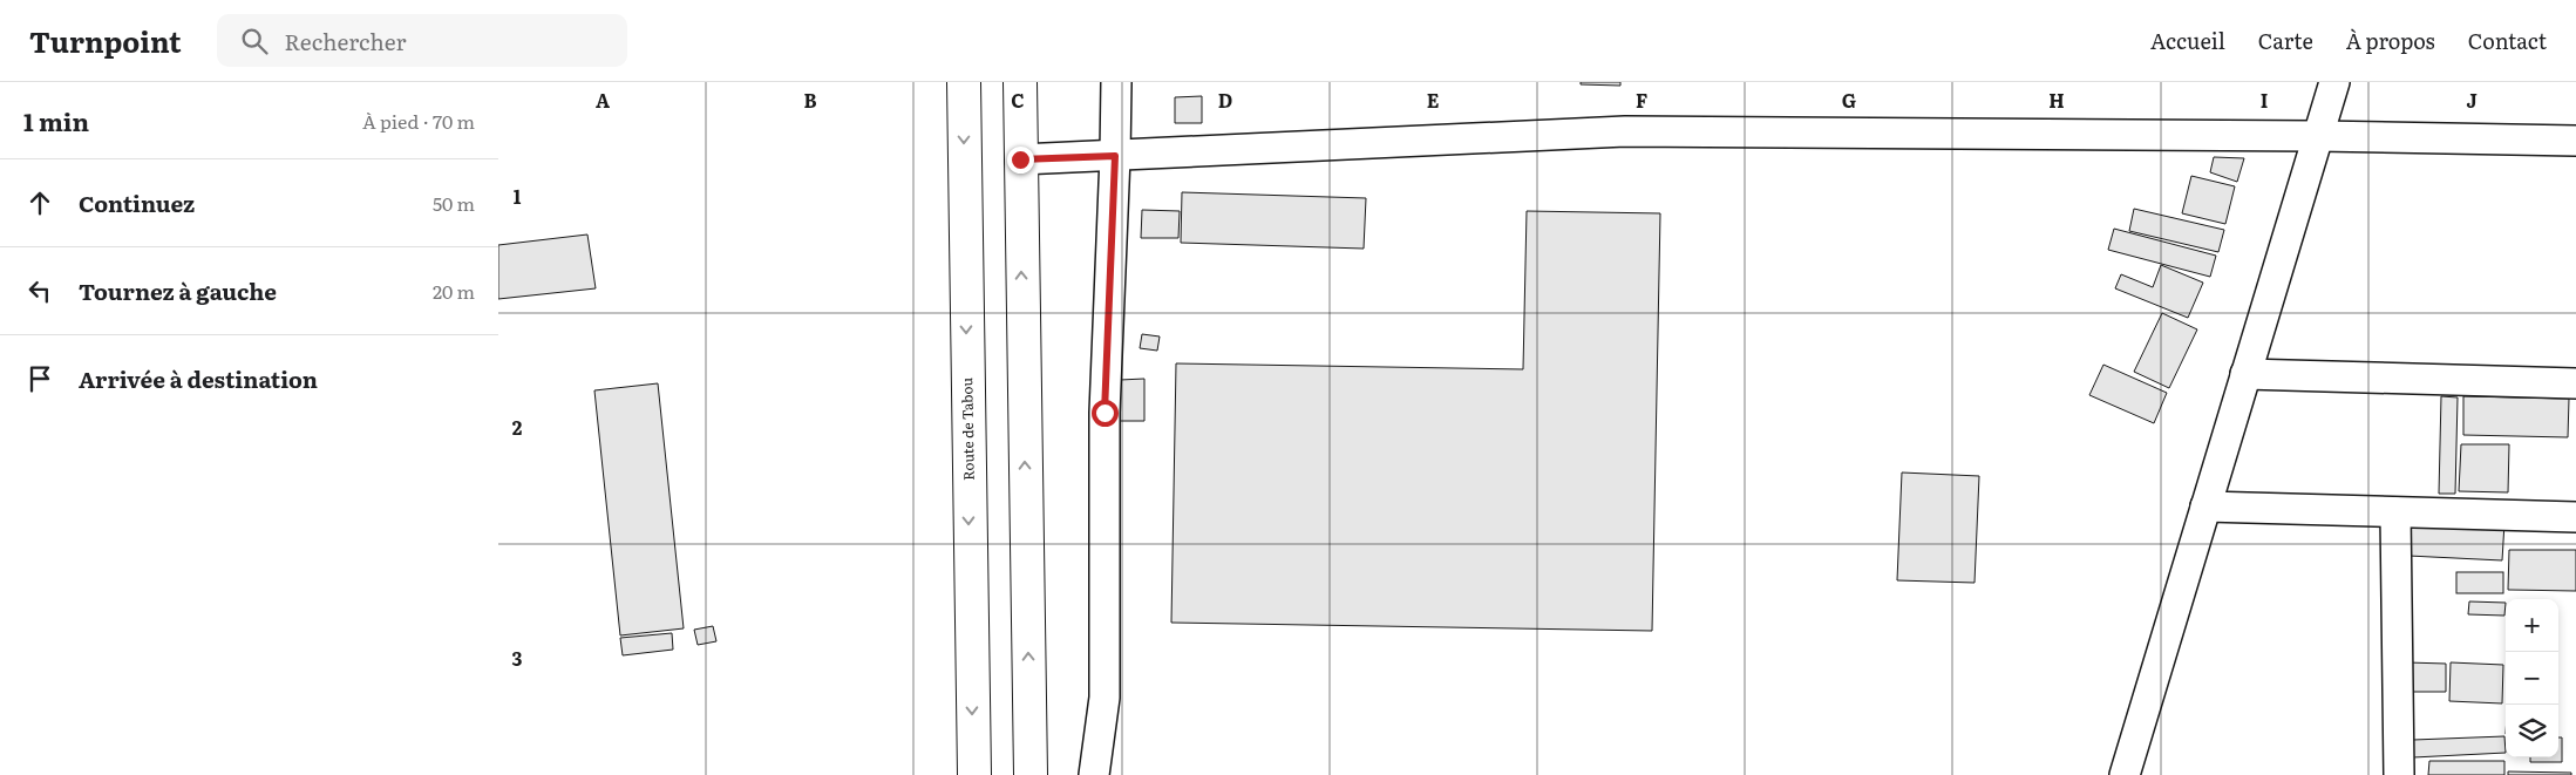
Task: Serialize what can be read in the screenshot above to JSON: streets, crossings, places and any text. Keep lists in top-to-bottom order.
{
  "streets": {
    "main road": ["Route de Tabou"]
  },
  "page": {
    "header": "Turnpoint",
    "search": "Rechercher",
    "nav": [
      "Accueil",
      "Carte",
      "À propos",
      "Contact"
    ],
    "heading": ["1 min", "À pied · 70 m"],
    "list": [
      ["Continuez", "50 m"],
      ["Tournez à gauche", "20 m"],
      "Arrivée à destination"
    ],
    "map_buttons": ["+", "−"]
  },
  "grid": {
    "columns": [
      "A",
      "B",
      "C",
      "D",
      "E",
      "F",
      "G",
      "H",
      "I",
      "J"
    ],
    "rows": ["1", "2", "3"]
  }
}
